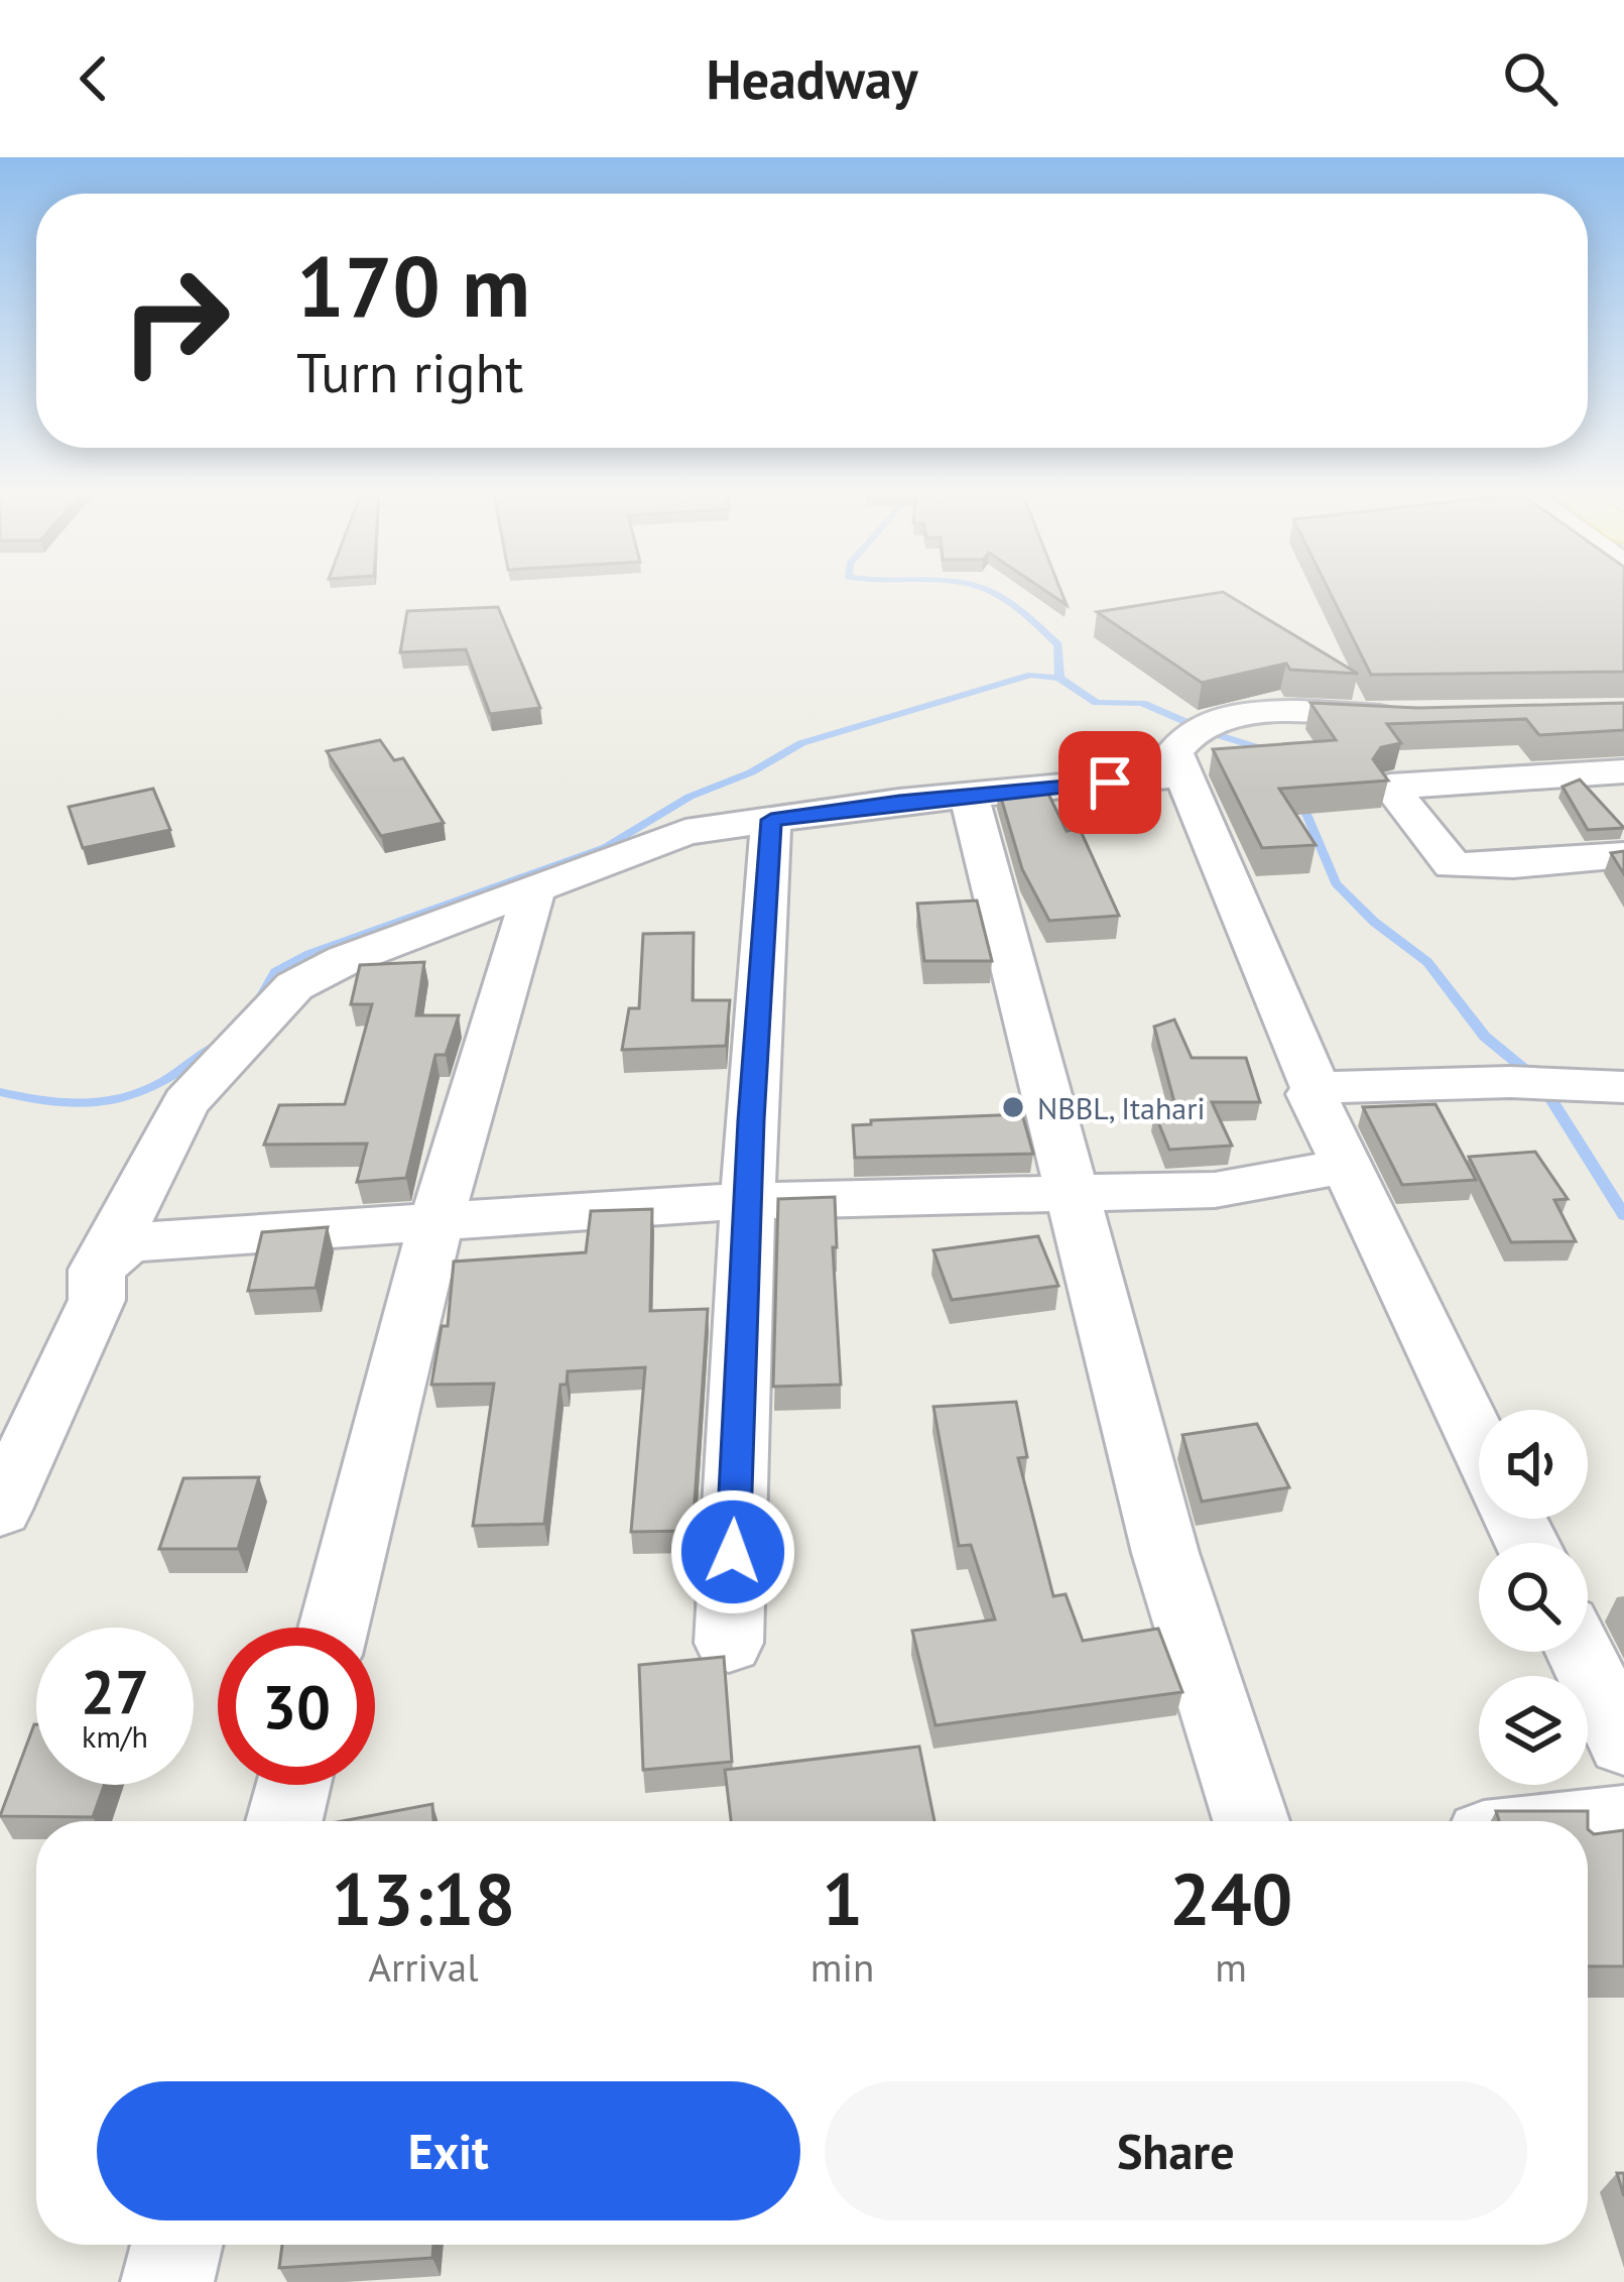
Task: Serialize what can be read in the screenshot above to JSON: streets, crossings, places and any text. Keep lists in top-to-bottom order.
{
  "places": ["NBBL, Itahari"],
  "page": {
    "header": "Headway",
    "turn": ["170 m", "Turn right"],
    "speed": "27 km/h",
    "limit": "30",
    "eta": [
      "13:18",
      "Arrival",
      "1",
      "min",
      "240",
      "m"
    ],
    "buttons": ["Exit", "Share"]
  }
}
